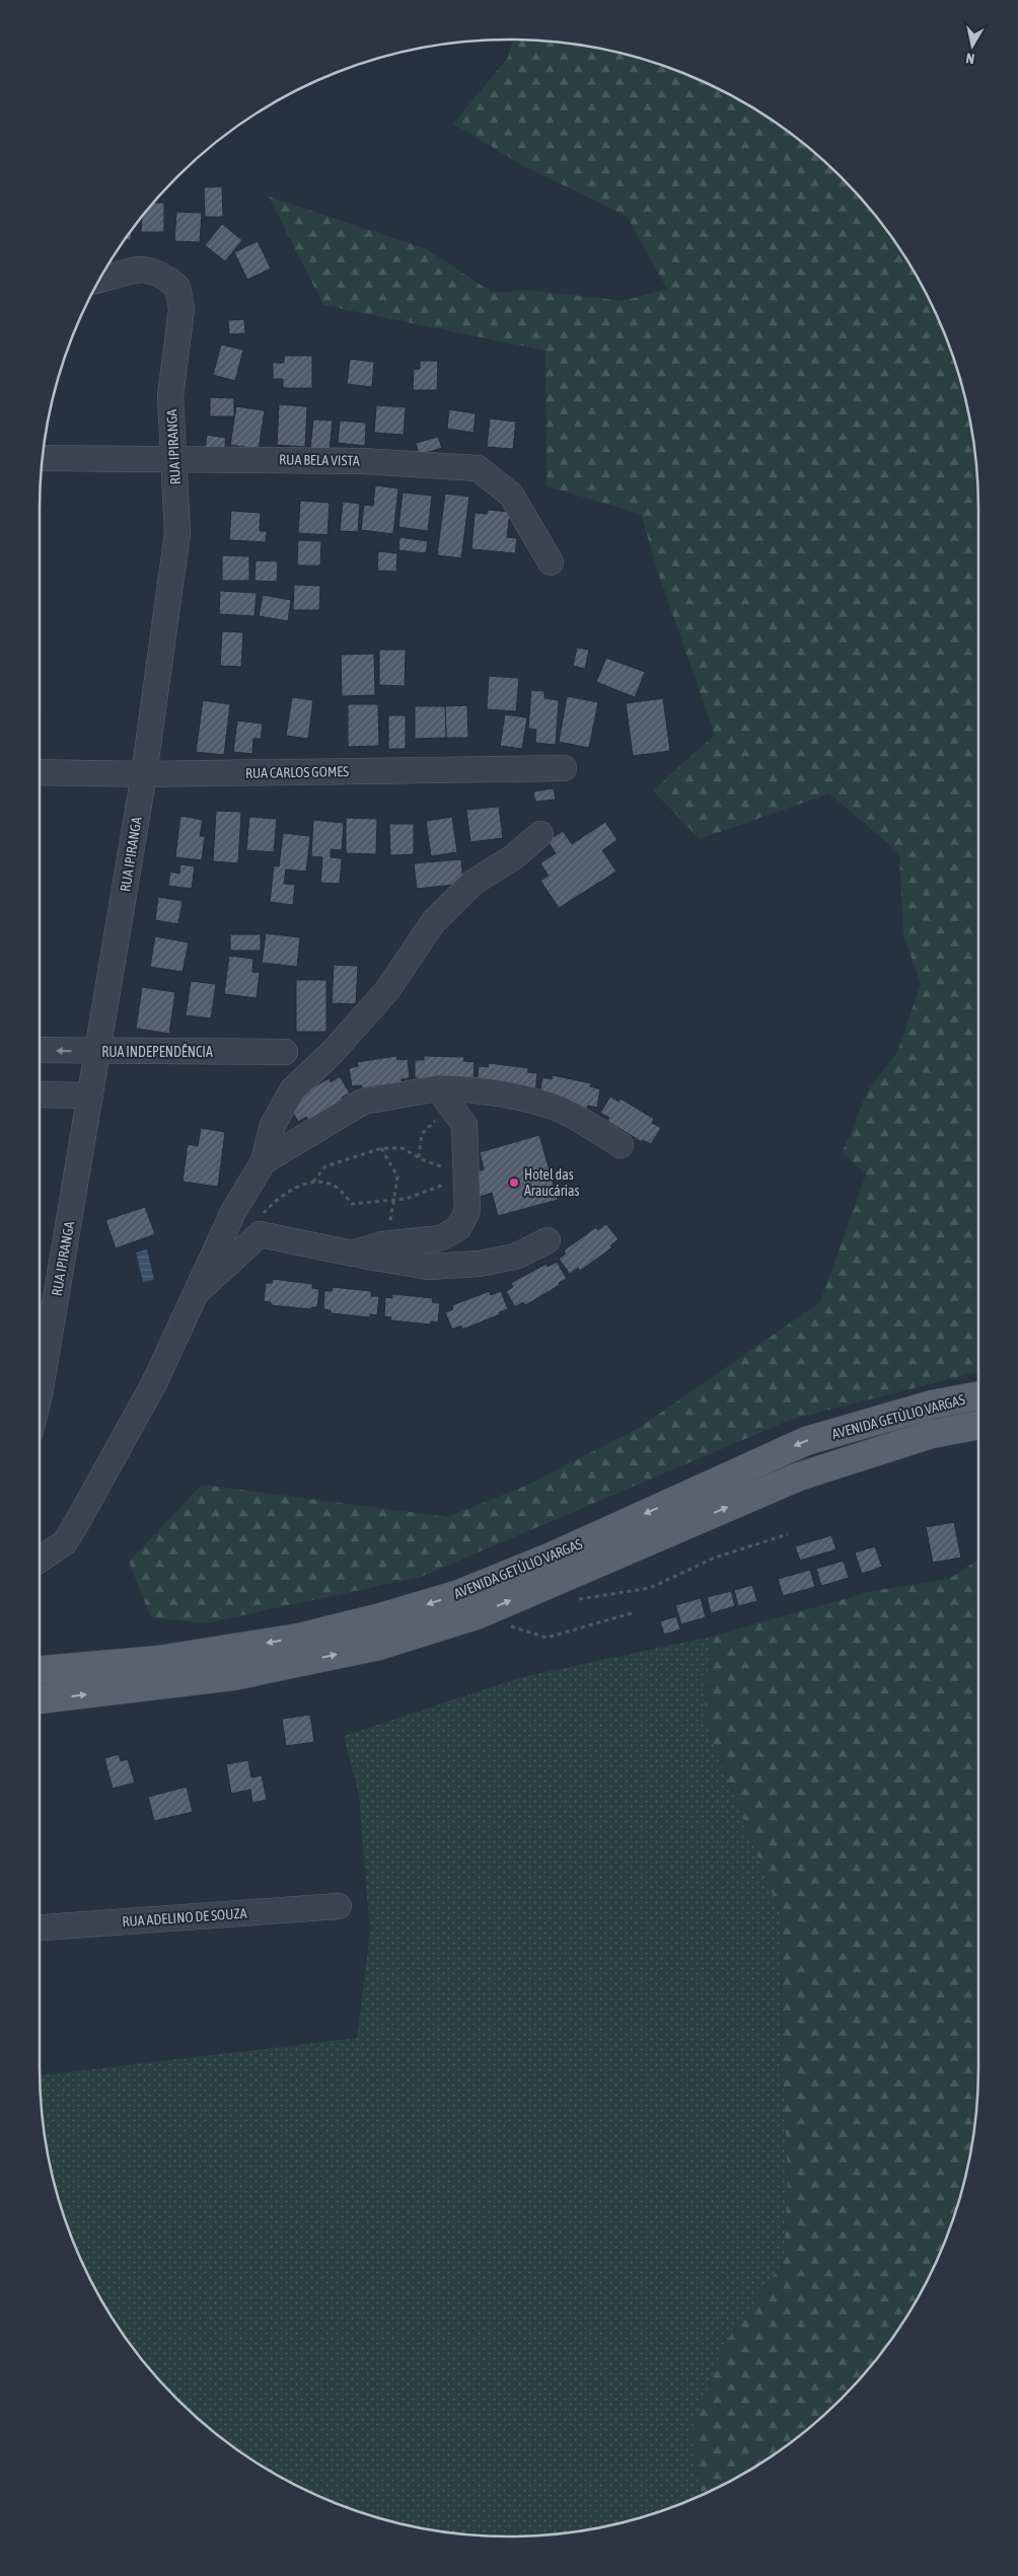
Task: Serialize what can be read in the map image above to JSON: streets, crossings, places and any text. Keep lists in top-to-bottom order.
{
  "streets": {
    "main road": ["AVENIDA GETÚLIO VARGAS"],
    "street": [
      "RUA IPIRANGA",
      "RUA BELA VISTA",
      "RUA CARLOS GOMES",
      "RUA INDEPENDÊNCIA",
      "RUA ADELINO DE SOUZA"
    ]
  },
  "crossings": [
    ["RUA IPIRANGA", "RUA BELA VISTA"],
    ["RUA IPIRANGA", "RUA CARLOS GOMES"],
    ["RUA IPIRANGA", "RUA INDEPENDÊNCIA"]
  ],
  "places": ["Hotel das Araucárias"],
  "north": "bottom"
}
